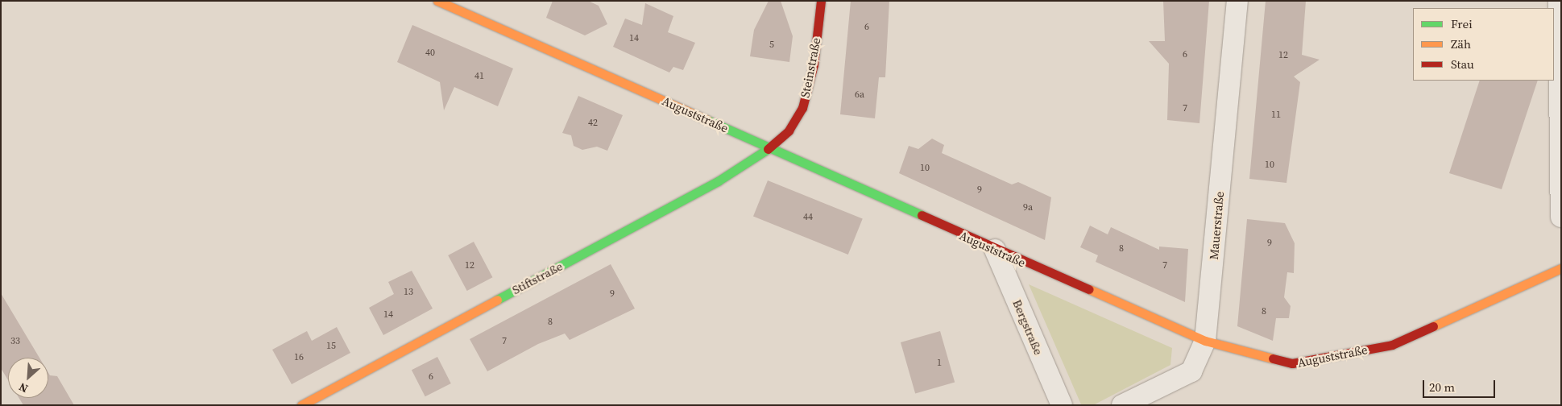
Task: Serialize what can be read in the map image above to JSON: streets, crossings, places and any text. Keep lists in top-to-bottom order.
{
  "streets": {
    "street": [
      "Steinstraße",
      "Auguststraße",
      "Mauerstraße",
      "Stiftstraße",
      "Bergstraße"
    ]
  },
  "crossings": [
    ["Steinstraße", "Auguststraße"],
    ["Steinstraße", "Stiftstraße"],
    ["Auguststraße", "Mauerstraße"],
    ["Auguststraße", "Stiftstraße"],
    ["Auguststraße", "Bergstraße"]
  ],
  "house_numbers": [
    "6",
    "14",
    "5",
    "40",
    "6",
    "12",
    "41",
    "6a",
    "7",
    "11",
    "42",
    "10",
    "10",
    "9",
    "9a",
    "44",
    "9",
    "8",
    "12",
    "7",
    "13",
    "9",
    "8",
    "14",
    "8",
    "33",
    "7",
    "15",
    "16",
    "1",
    "6"
  ],
  "legend": ["Frei", "Zäh", "Stau"],
  "scale_bar": "20 m",
  "north": "bottom left"
}
